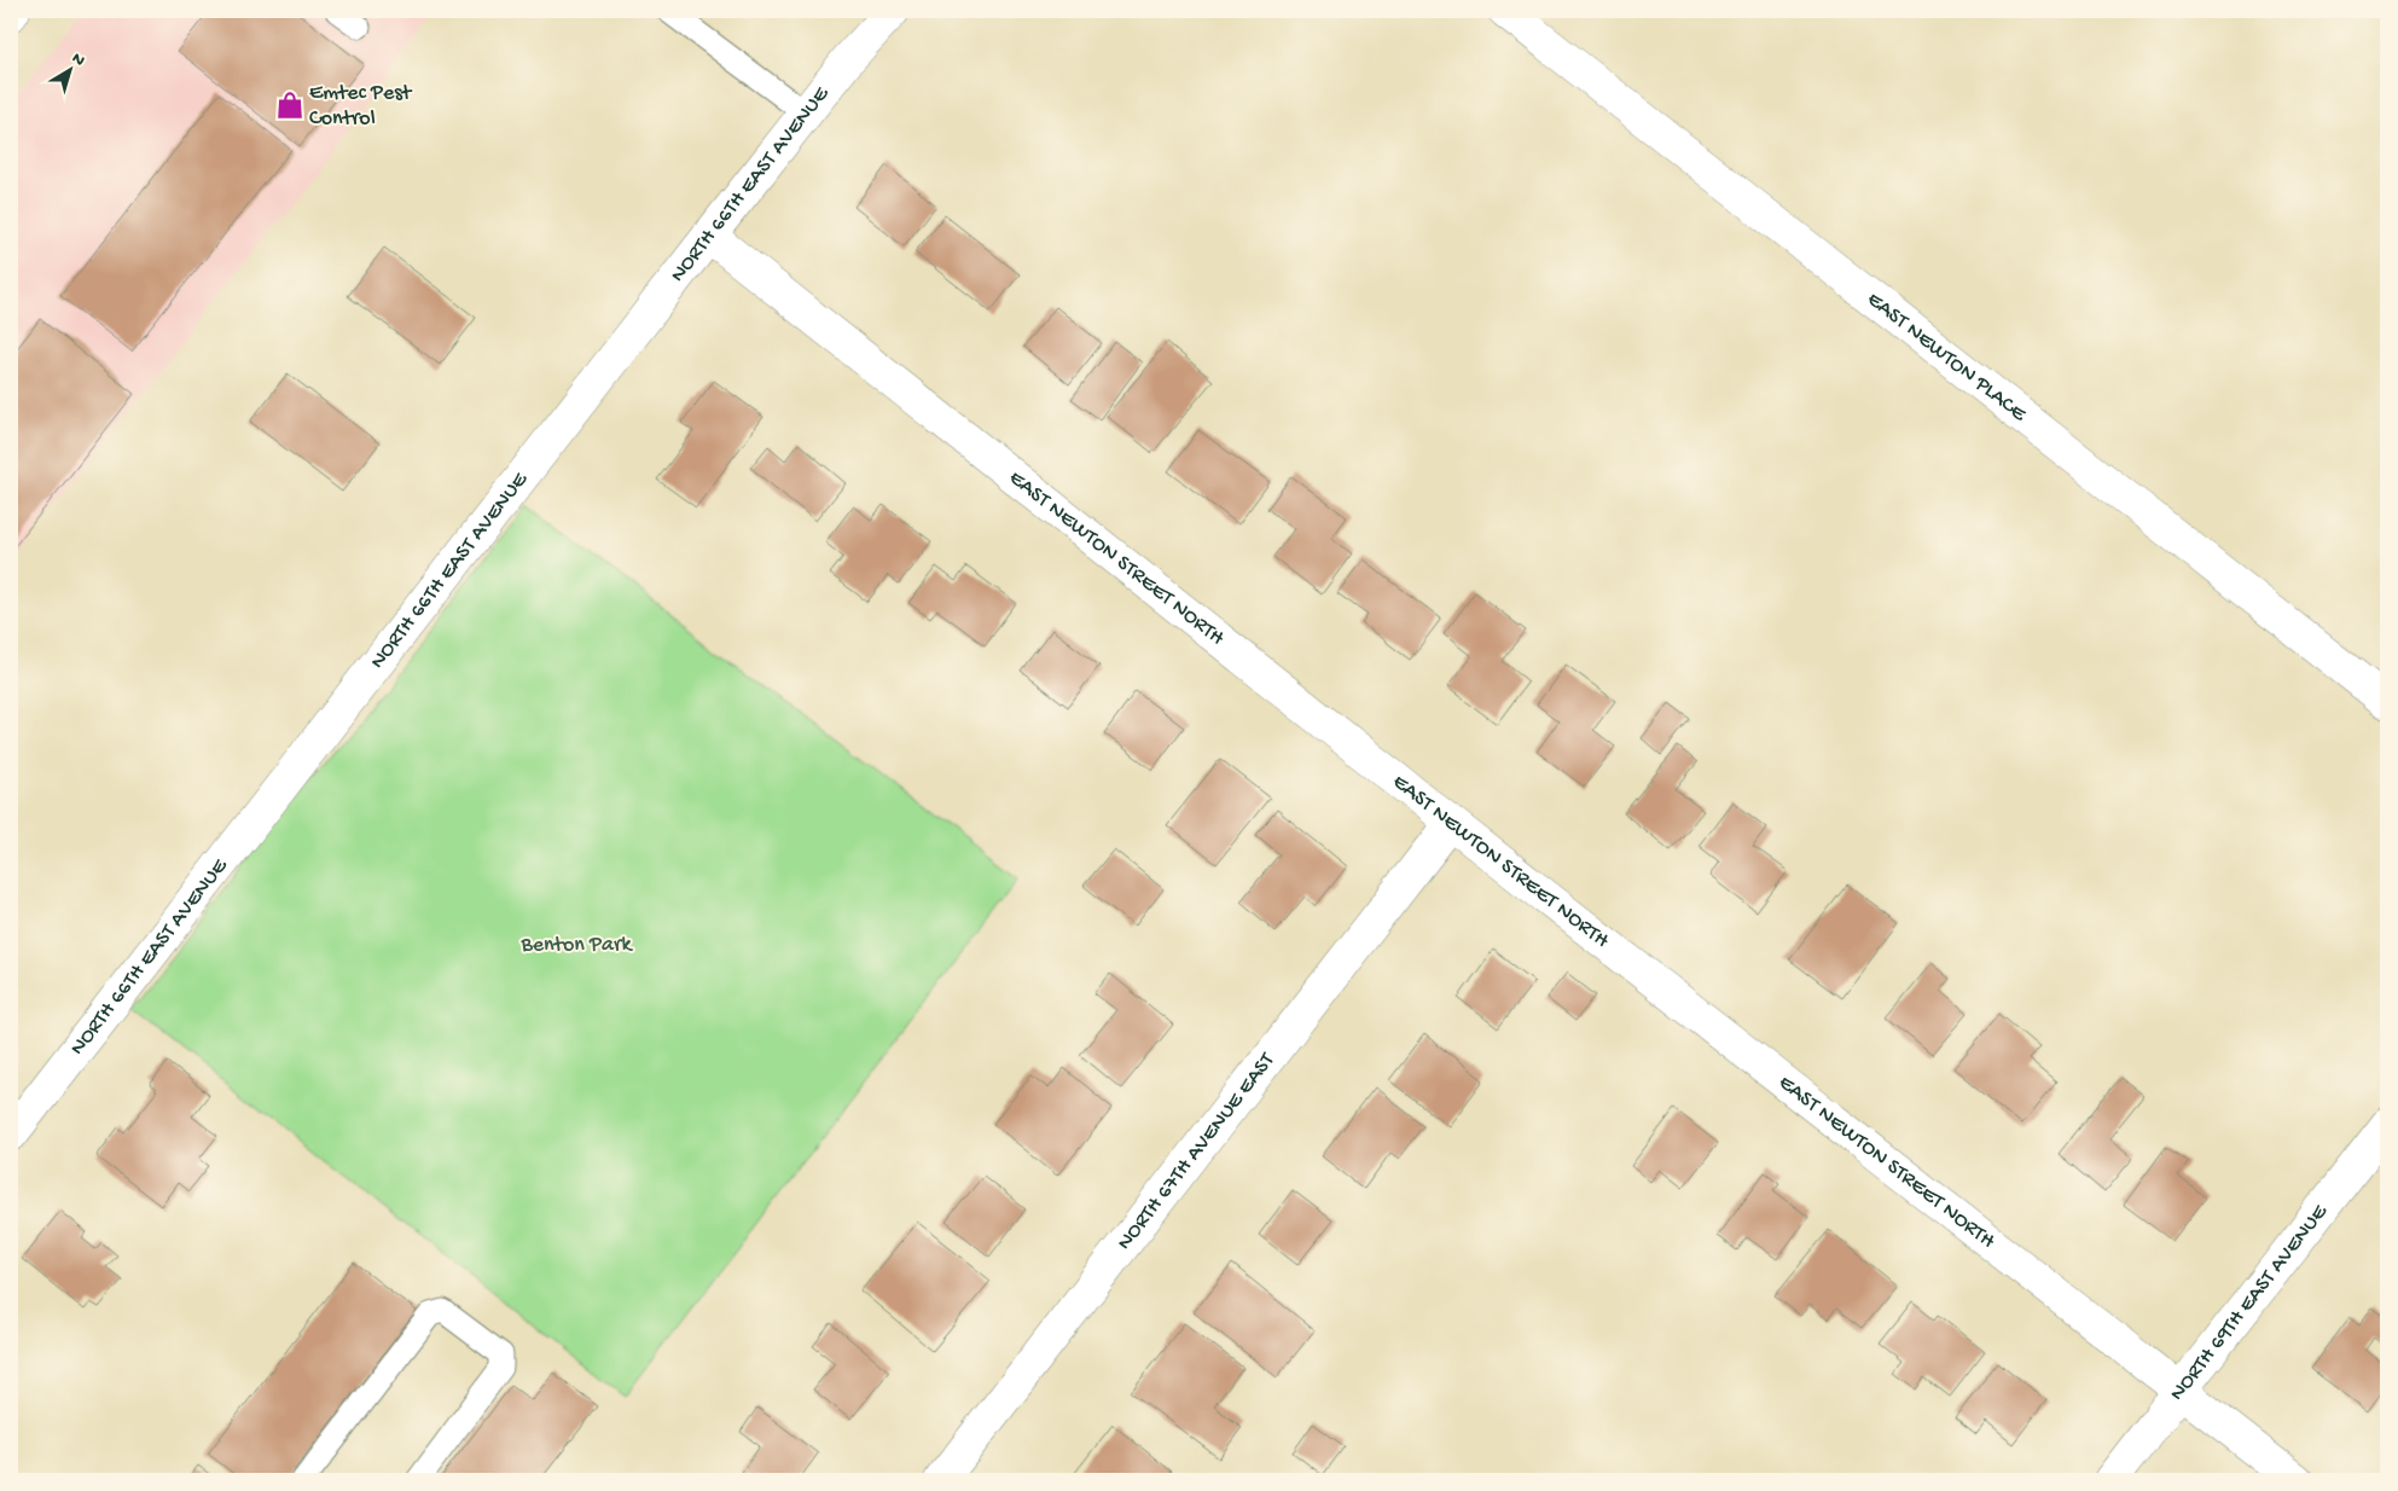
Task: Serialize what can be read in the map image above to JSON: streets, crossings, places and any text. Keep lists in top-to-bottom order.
{
  "streets": {
    "street": [
      "NORTH 66TH EAST AVENUE",
      "EAST NEWTON PLACE",
      "EAST NEWTON STREET NORTH",
      "NORTH 67TH AVENUE EAST",
      "NORTH 69TH EAST AVENUE"
    ]
  },
  "crossings": [
    ["NORTH 66TH EAST AVENUE", "EAST NEWTON STREET NORTH"],
    ["EAST NEWTON STREET NORTH", "NORTH 67TH AVENUE EAST"],
    ["EAST NEWTON STREET NORTH", "NORTH 69TH EAST AVENUE"]
  ],
  "parks": ["Benton Park"],
  "places": {
    "shop": ["Emtec Pest Control"]
  },
  "north": "top right"
}
